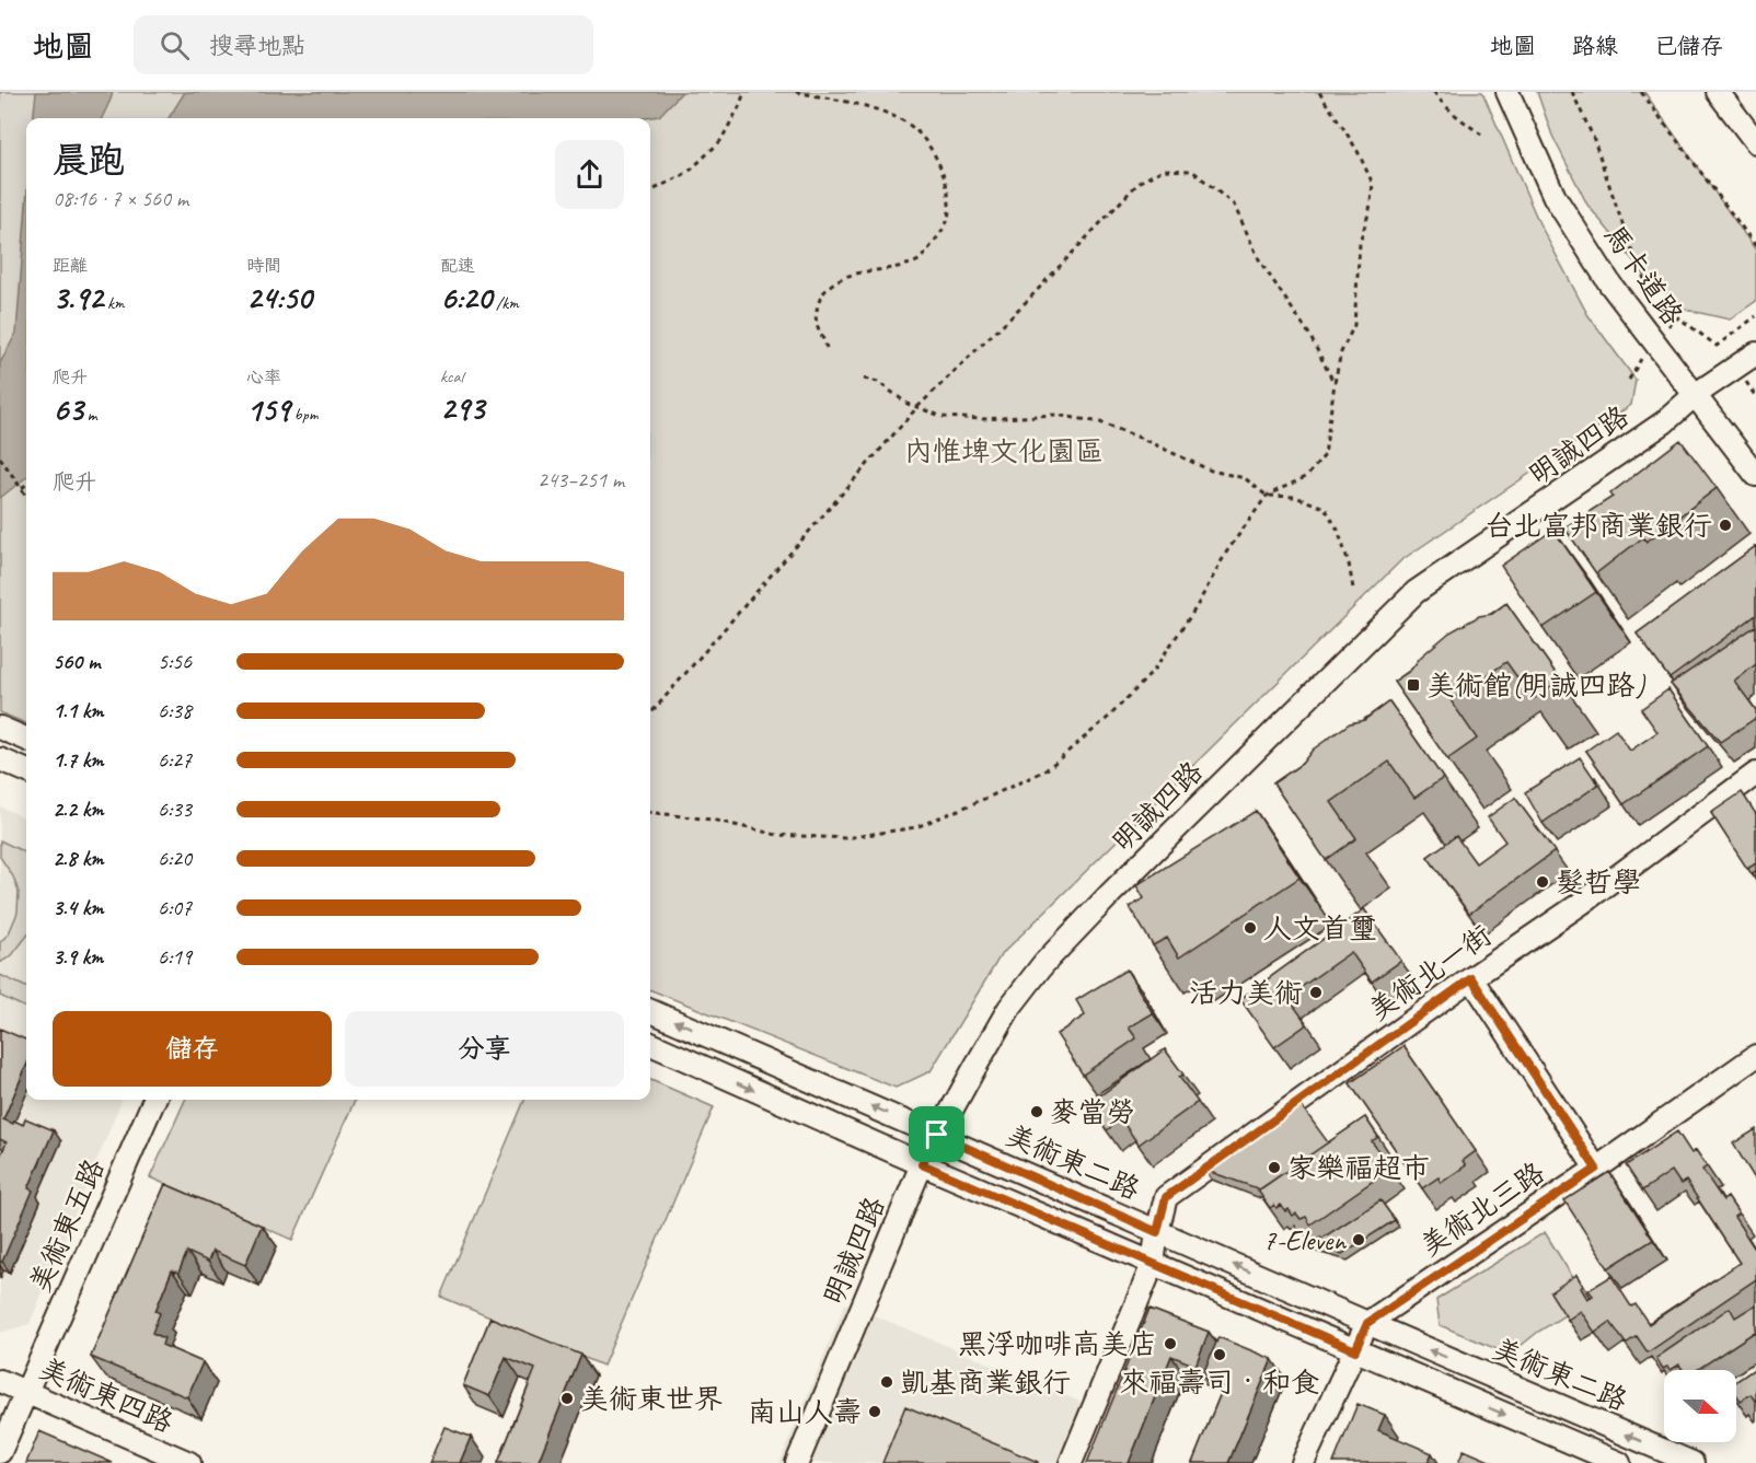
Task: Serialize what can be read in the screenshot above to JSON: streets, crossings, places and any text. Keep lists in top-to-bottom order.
{
  "streets": {
    "street": [
      "馬卡道路",
      "明誠四路",
      "美術北一街",
      "美術東二路",
      "美術北三路",
      "美術東五路",
      "美術東四路"
    ]
  },
  "crossings": [
    ["馬卡道路", "明誠四路"],
    ["明誠四路", "美術東二路"],
    ["美術北一街", "美術東二路"],
    ["美術東二路", "美術北三路"],
    ["美術東五路", "美術東四路"]
  ],
  "parks": ["內惟埤文化園區"],
  "places": {
    "other": [
      "台北富邦商業銀行",
      "髮哲學",
      "人文首璽",
      "活力美術",
      "麥當勞",
      "家樂福超市",
      "7-Eleven",
      "黑浮咖啡高美店",
      "來福壽司‧和食",
      "凱基商業銀行",
      "美術東世界",
      "南山人壽"
    ],
    "transit": ["美術館(明誠四路)"]
  },
  "north": "right",
  "page": {
    "header": "地圖",
    "search": "搜尋地點",
    "nav": ["地圖", "路線", "已儲存"],
    "heading": ["晨跑", "08:16 · 7 × 560 m"],
    "stats": [
      ["距離", "3.92 km"],
      ["時間", "24:50"],
      ["配速", "6:20 /km"],
      ["爬升", "63 m"],
      ["心率", "159 bpm"],
      ["kcal", "293"]
    ],
    "chart": ["爬升", "243–251 m"],
    "list": [
      {
        "name": "560 m",
        "note": "5:56"
      },
      {
        "name": "1.1 km",
        "note": "6:38"
      },
      {
        "name": "1.7 km",
        "note": "6:27"
      },
      {
        "name": "2.2 km",
        "note": "6:33"
      },
      {
        "name": "2.8 km",
        "note": "6:20"
      },
      {
        "name": "3.4 km",
        "note": "6:07"
      },
      {
        "name": "3.9 km",
        "note": "6:19"
      }
    ],
    "buttons": ["儲存", "分享"]
  }
}
